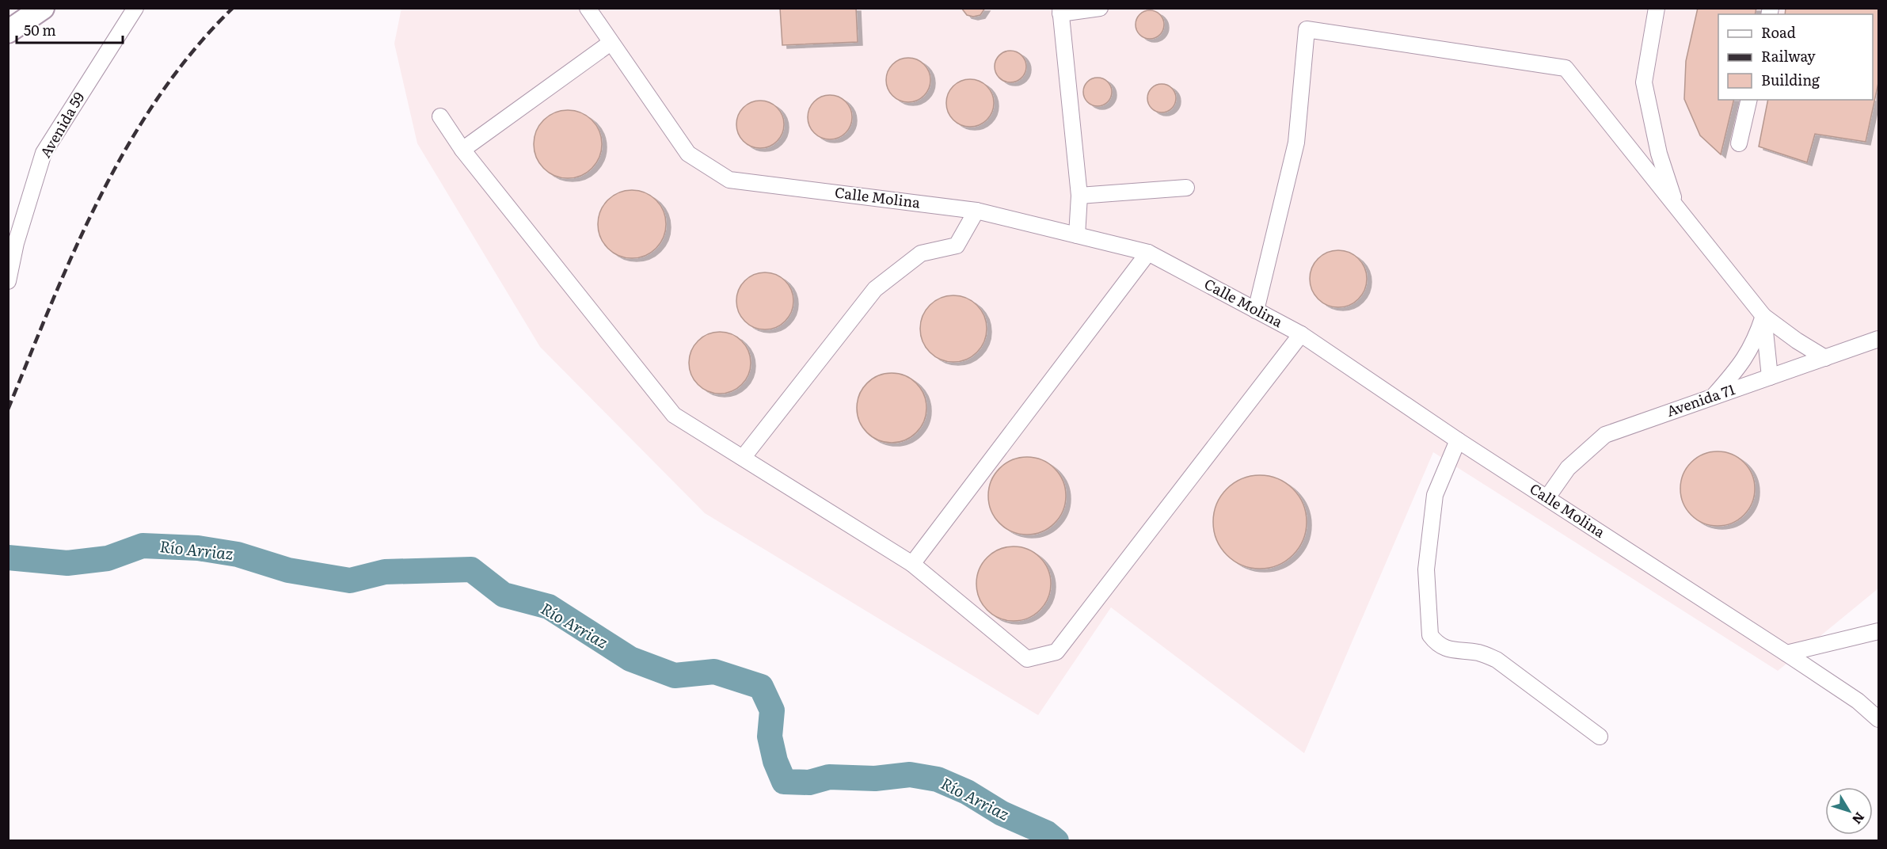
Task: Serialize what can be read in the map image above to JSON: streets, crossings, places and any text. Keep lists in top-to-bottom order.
{
  "streets": {
    "street": ["Avenida 59", "Calle Molina", "Avenida 71"]
  },
  "crossings": [
    ["Calle Molina", "Avenida 71"]
  ],
  "water": ["Río Arriaz"],
  "legend": ["Road", "Railway", "Building"],
  "scale_bar": "50 m",
  "north": "bottom right"
}
